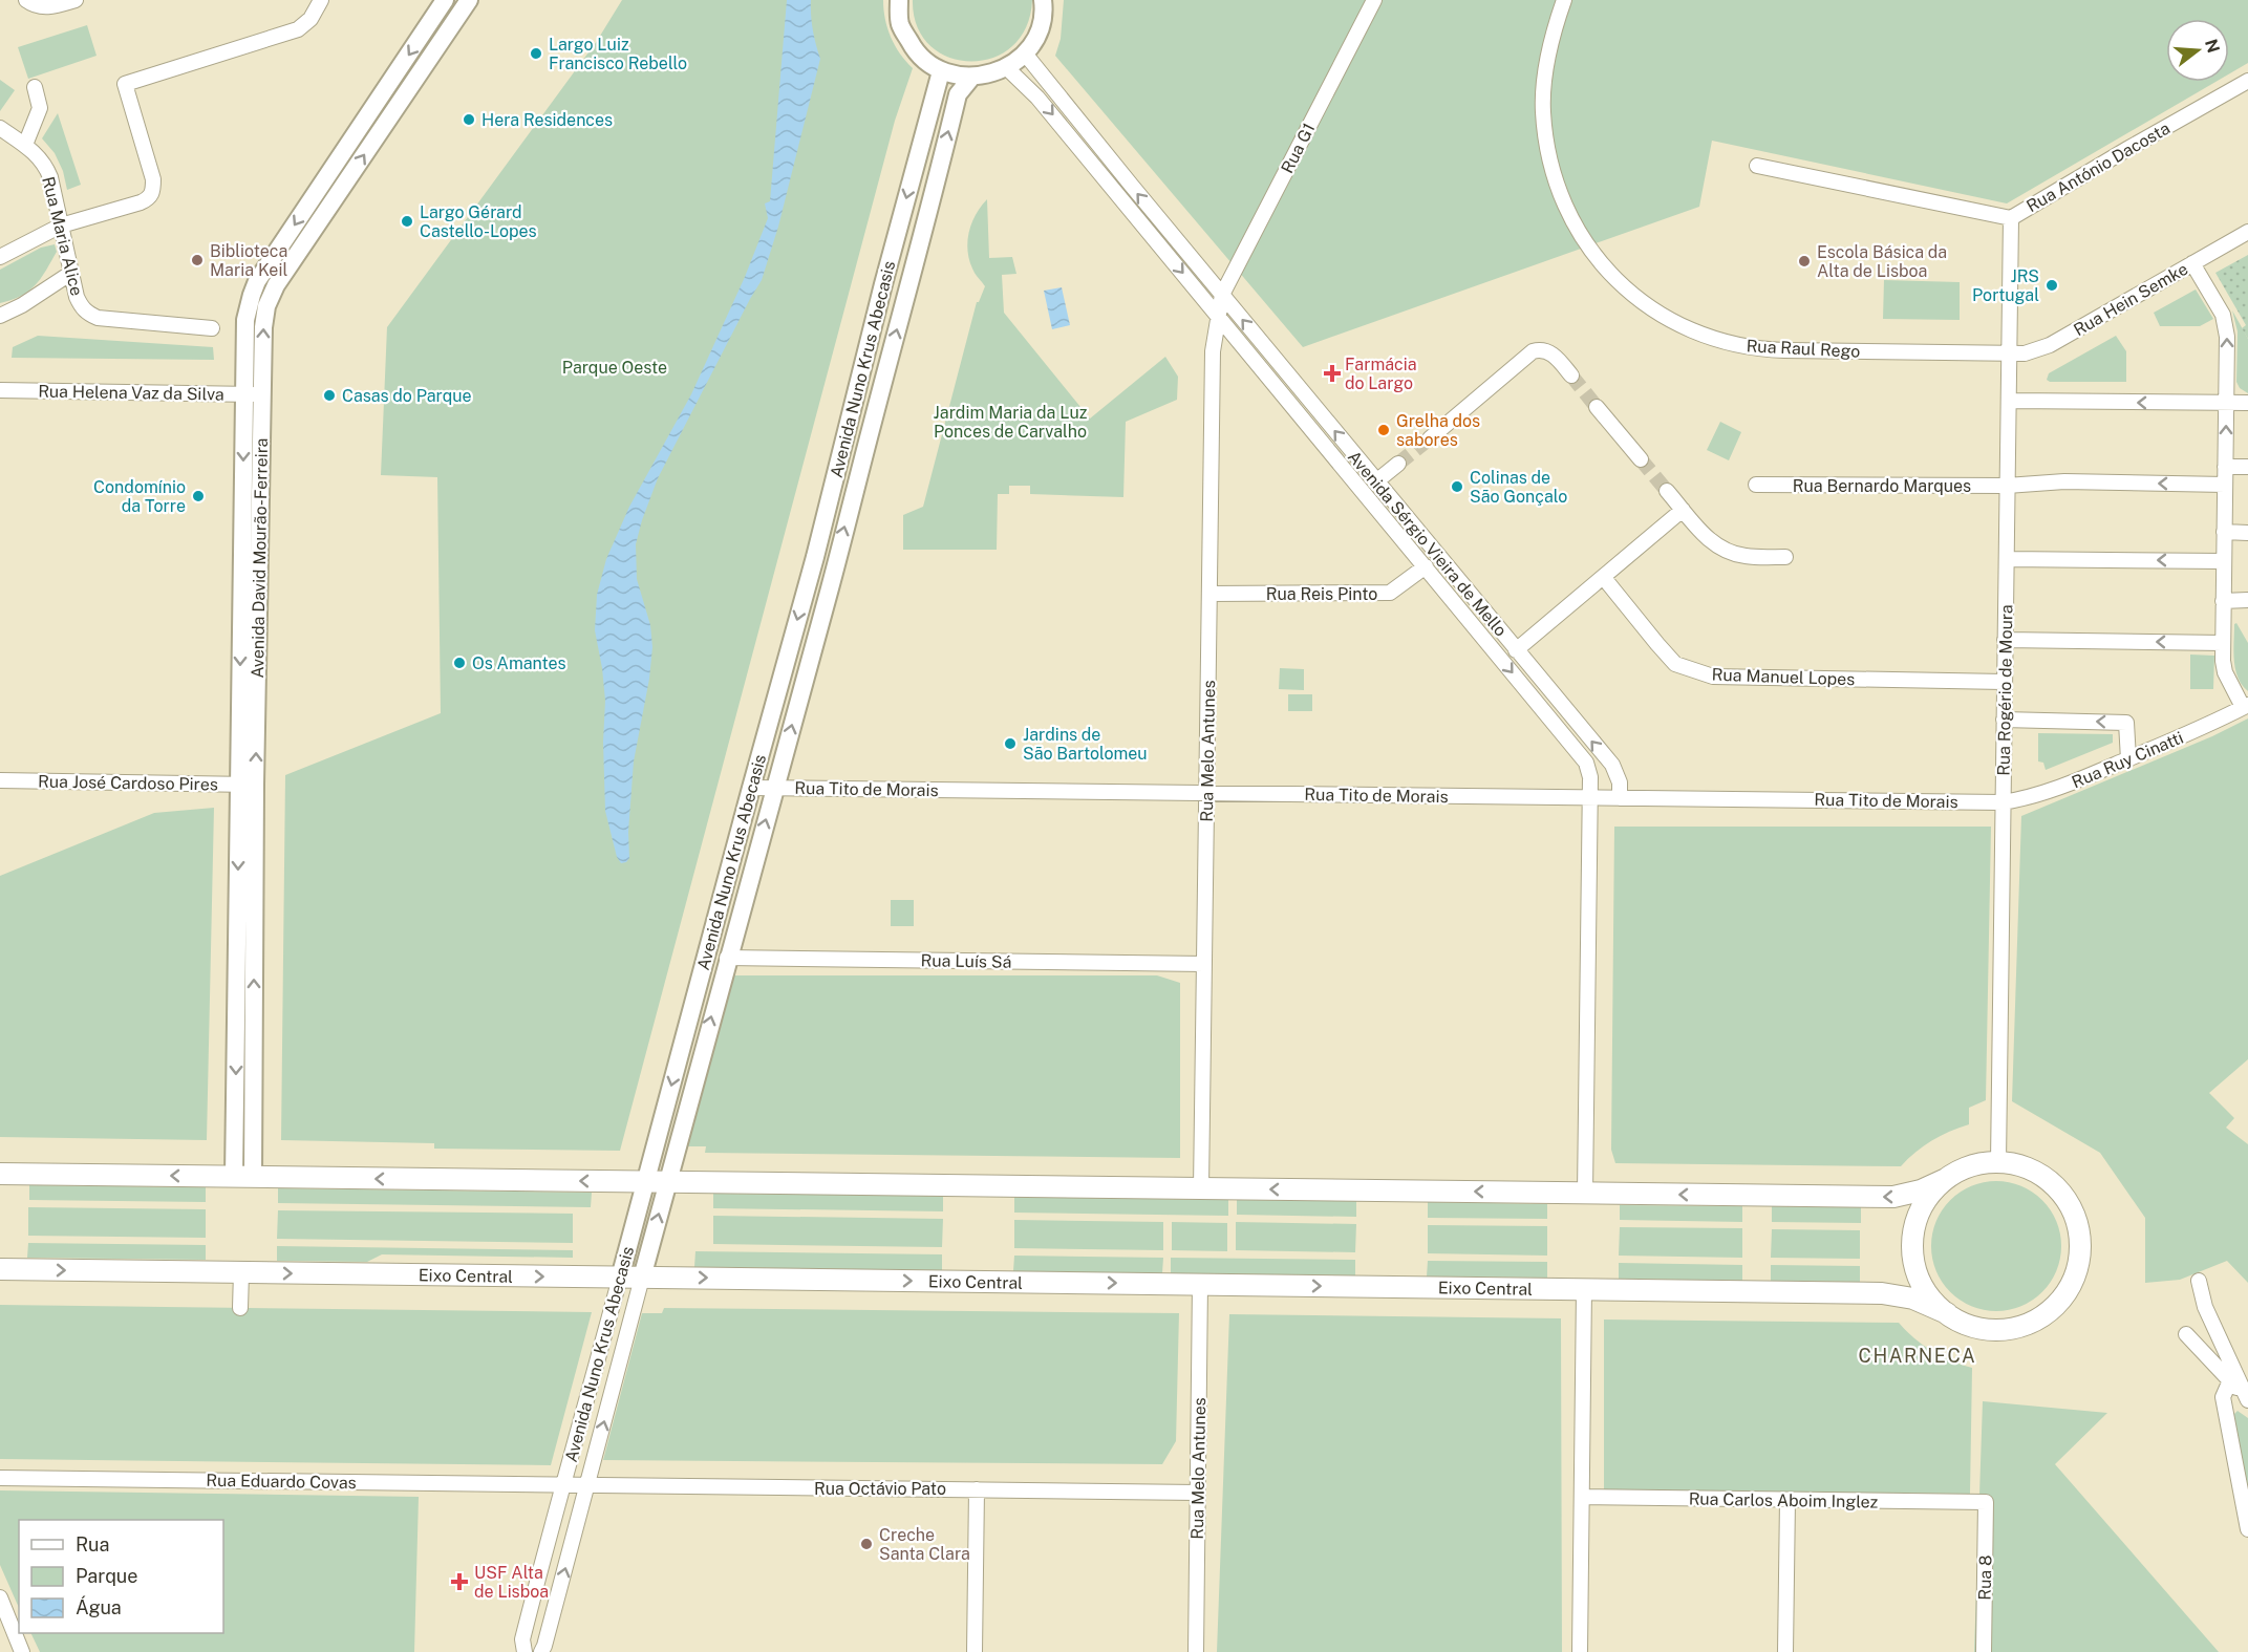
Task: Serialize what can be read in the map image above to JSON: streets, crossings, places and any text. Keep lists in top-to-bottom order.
{
  "streets": {
    "main road": ["Eixo Central"],
    "street": [
      "Rua G1",
      "Rua António Dacosta",
      "Rua Maria Alice",
      "Rua Hein Semke",
      "Rua Raul Rego",
      "Avenida Nuno Krus Abecasis",
      "Rua Helena Vaz da Silva",
      "Rua Bernardo Marques",
      "Avenida Sérgio Vieira de Mello",
      "Avenida David Mourão-Ferreira",
      "Rua Reis Pinto",
      "Rua Manuel Lopes",
      "Rua Rogério de Moura",
      "Rua Melo Antunes",
      "Rua Ruy Cinatti",
      "Rua José Cardoso Pires",
      "Rua Tito de Morais",
      "Rua Luís Sá",
      "Rua Eduardo Covas",
      "Rua Octávio Pato",
      "Rua Carlos Aboim Inglez",
      "Rua 8"
    ]
  },
  "crossings": [
    ["Rua G1", "Avenida Sérgio Vieira de Mello"],
    ["Rua António Dacosta", "Rua Rogério de Moura"],
    ["Rua Hein Semke", "Rua Raul Rego"],
    ["Rua Hein Semke", "Rua Rogério de Moura"],
    ["Rua Raul Rego", "Rua Rogério de Moura"],
    ["Avenida Nuno Krus Abecasis", "Rua Tito de Morais"],
    ["Avenida Nuno Krus Abecasis", "Rua Luís Sá"],
    ["Avenida Nuno Krus Abecasis", "Eixo Central"],
    ["Avenida Nuno Krus Abecasis", "Rua Eduardo Covas"],
    ["Avenida Nuno Krus Abecasis", "Rua Octávio Pato"],
    ["Rua Helena Vaz da Silva", "Avenida David Mourão-Ferreira"],
    ["Rua Bernardo Marques", "Rua Rogério de Moura"],
    ["Avenida Sérgio Vieira de Mello", "Rua Reis Pinto"],
    ["Avenida Sérgio Vieira de Mello", "Rua Melo Antunes"],
    ["Avenida Sérgio Vieira de Mello", "Rua Tito de Morais"],
    ["Avenida David Mourão-Ferreira", "Rua José Cardoso Pires"],
    ["Rua Reis Pinto", "Rua Melo Antunes"],
    ["Rua Manuel Lopes", "Rua Rogério de Moura"],
    ["Rua Rogério de Moura", "Rua Ruy Cinatti"],
    ["Rua Rogério de Moura", "Rua Tito de Morais"],
    ["Rua Rogério de Moura", "Eixo Central"],
    ["Rua Melo Antunes", "Rua Tito de Morais"],
    ["Rua Melo Antunes", "Rua Luís Sá"],
    ["Rua Melo Antunes", "Eixo Central"],
    ["Rua Melo Antunes", "Rua Octávio Pato"],
    ["Rua Ruy Cinatti", "Rua Tito de Morais"],
    ["Rua Eduardo Covas", "Rua Octávio Pato"],
    ["Rua Carlos Aboim Inglez", "Rua 8"]
  ],
  "districts": ["CHARNECA"],
  "parks": ["Parque Oeste", "Jardim Maria da Luz Ponces de Carvalho"],
  "places": {
    "other": [
      "Largo Luiz Francisco Rebello",
      "Hera Residences",
      "Largo Gérard Castello-Lopes",
      "Biblioteca Maria Keil",
      "Escola Básica da Alta de Lisboa",
      "JRS Portugal",
      "Casas do Parque",
      "Grelha dos sabores",
      "Colinas de São Gonçalo",
      "Condomínio da Torre",
      "Os Amantes",
      "Jardins de São Bartolomeu",
      "Creche Santa Clara"
    ],
    "health": ["Farmácia do Largo", "USF Alta de Lisboa"]
  },
  "legend": ["Rua", "Parque", "Água"],
  "north": "right"
}
